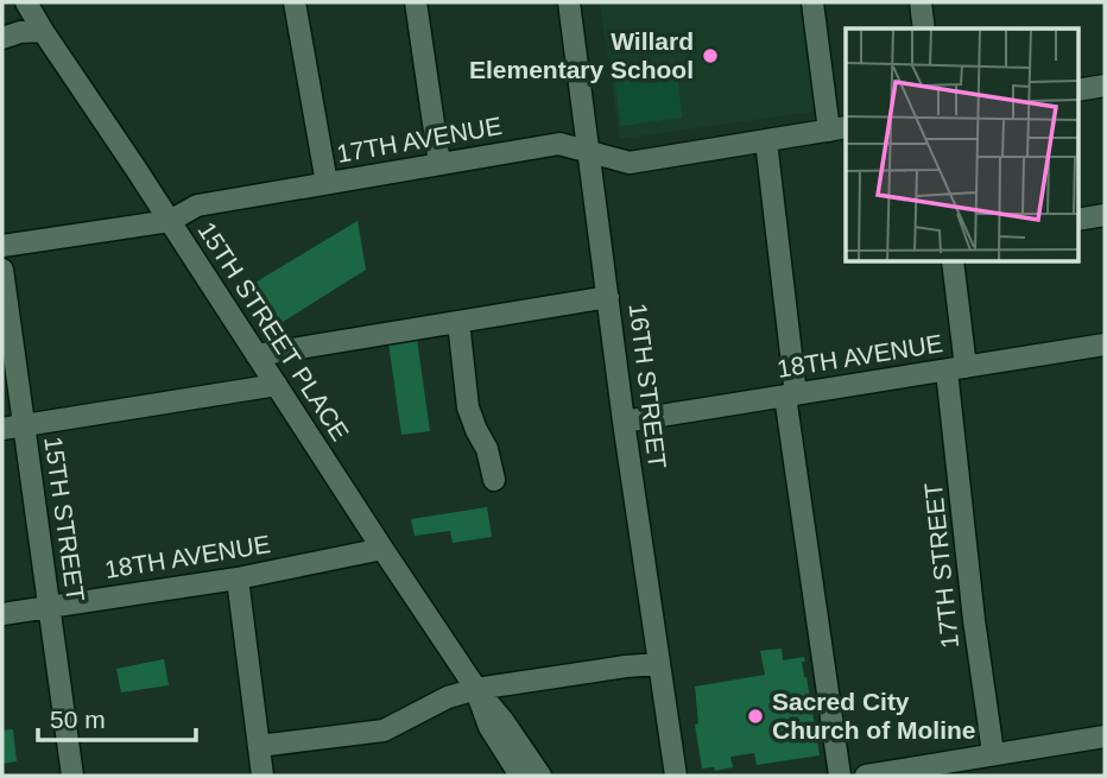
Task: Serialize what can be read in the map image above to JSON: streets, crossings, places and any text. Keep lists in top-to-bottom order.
{
  "streets": {
    "street": [
      "17TH AVENUE",
      "15TH STREET PLACE",
      "18TH AVENUE",
      "16TH STREET",
      "15TH STREET",
      "17TH STREET"
    ]
  },
  "crossings": [
    ["17TH AVENUE", "15TH STREET PLACE"],
    ["17TH AVENUE", "16TH STREET"],
    ["15TH STREET PLACE", "18TH AVENUE"],
    ["18TH AVENUE", "16TH STREET"],
    ["18TH AVENUE", "15TH STREET"],
    ["18TH AVENUE", "17TH STREET"]
  ],
  "places": ["Willard Elementary School", "Sacred City Church of Moline"],
  "scale_bar": "50 m"
}
